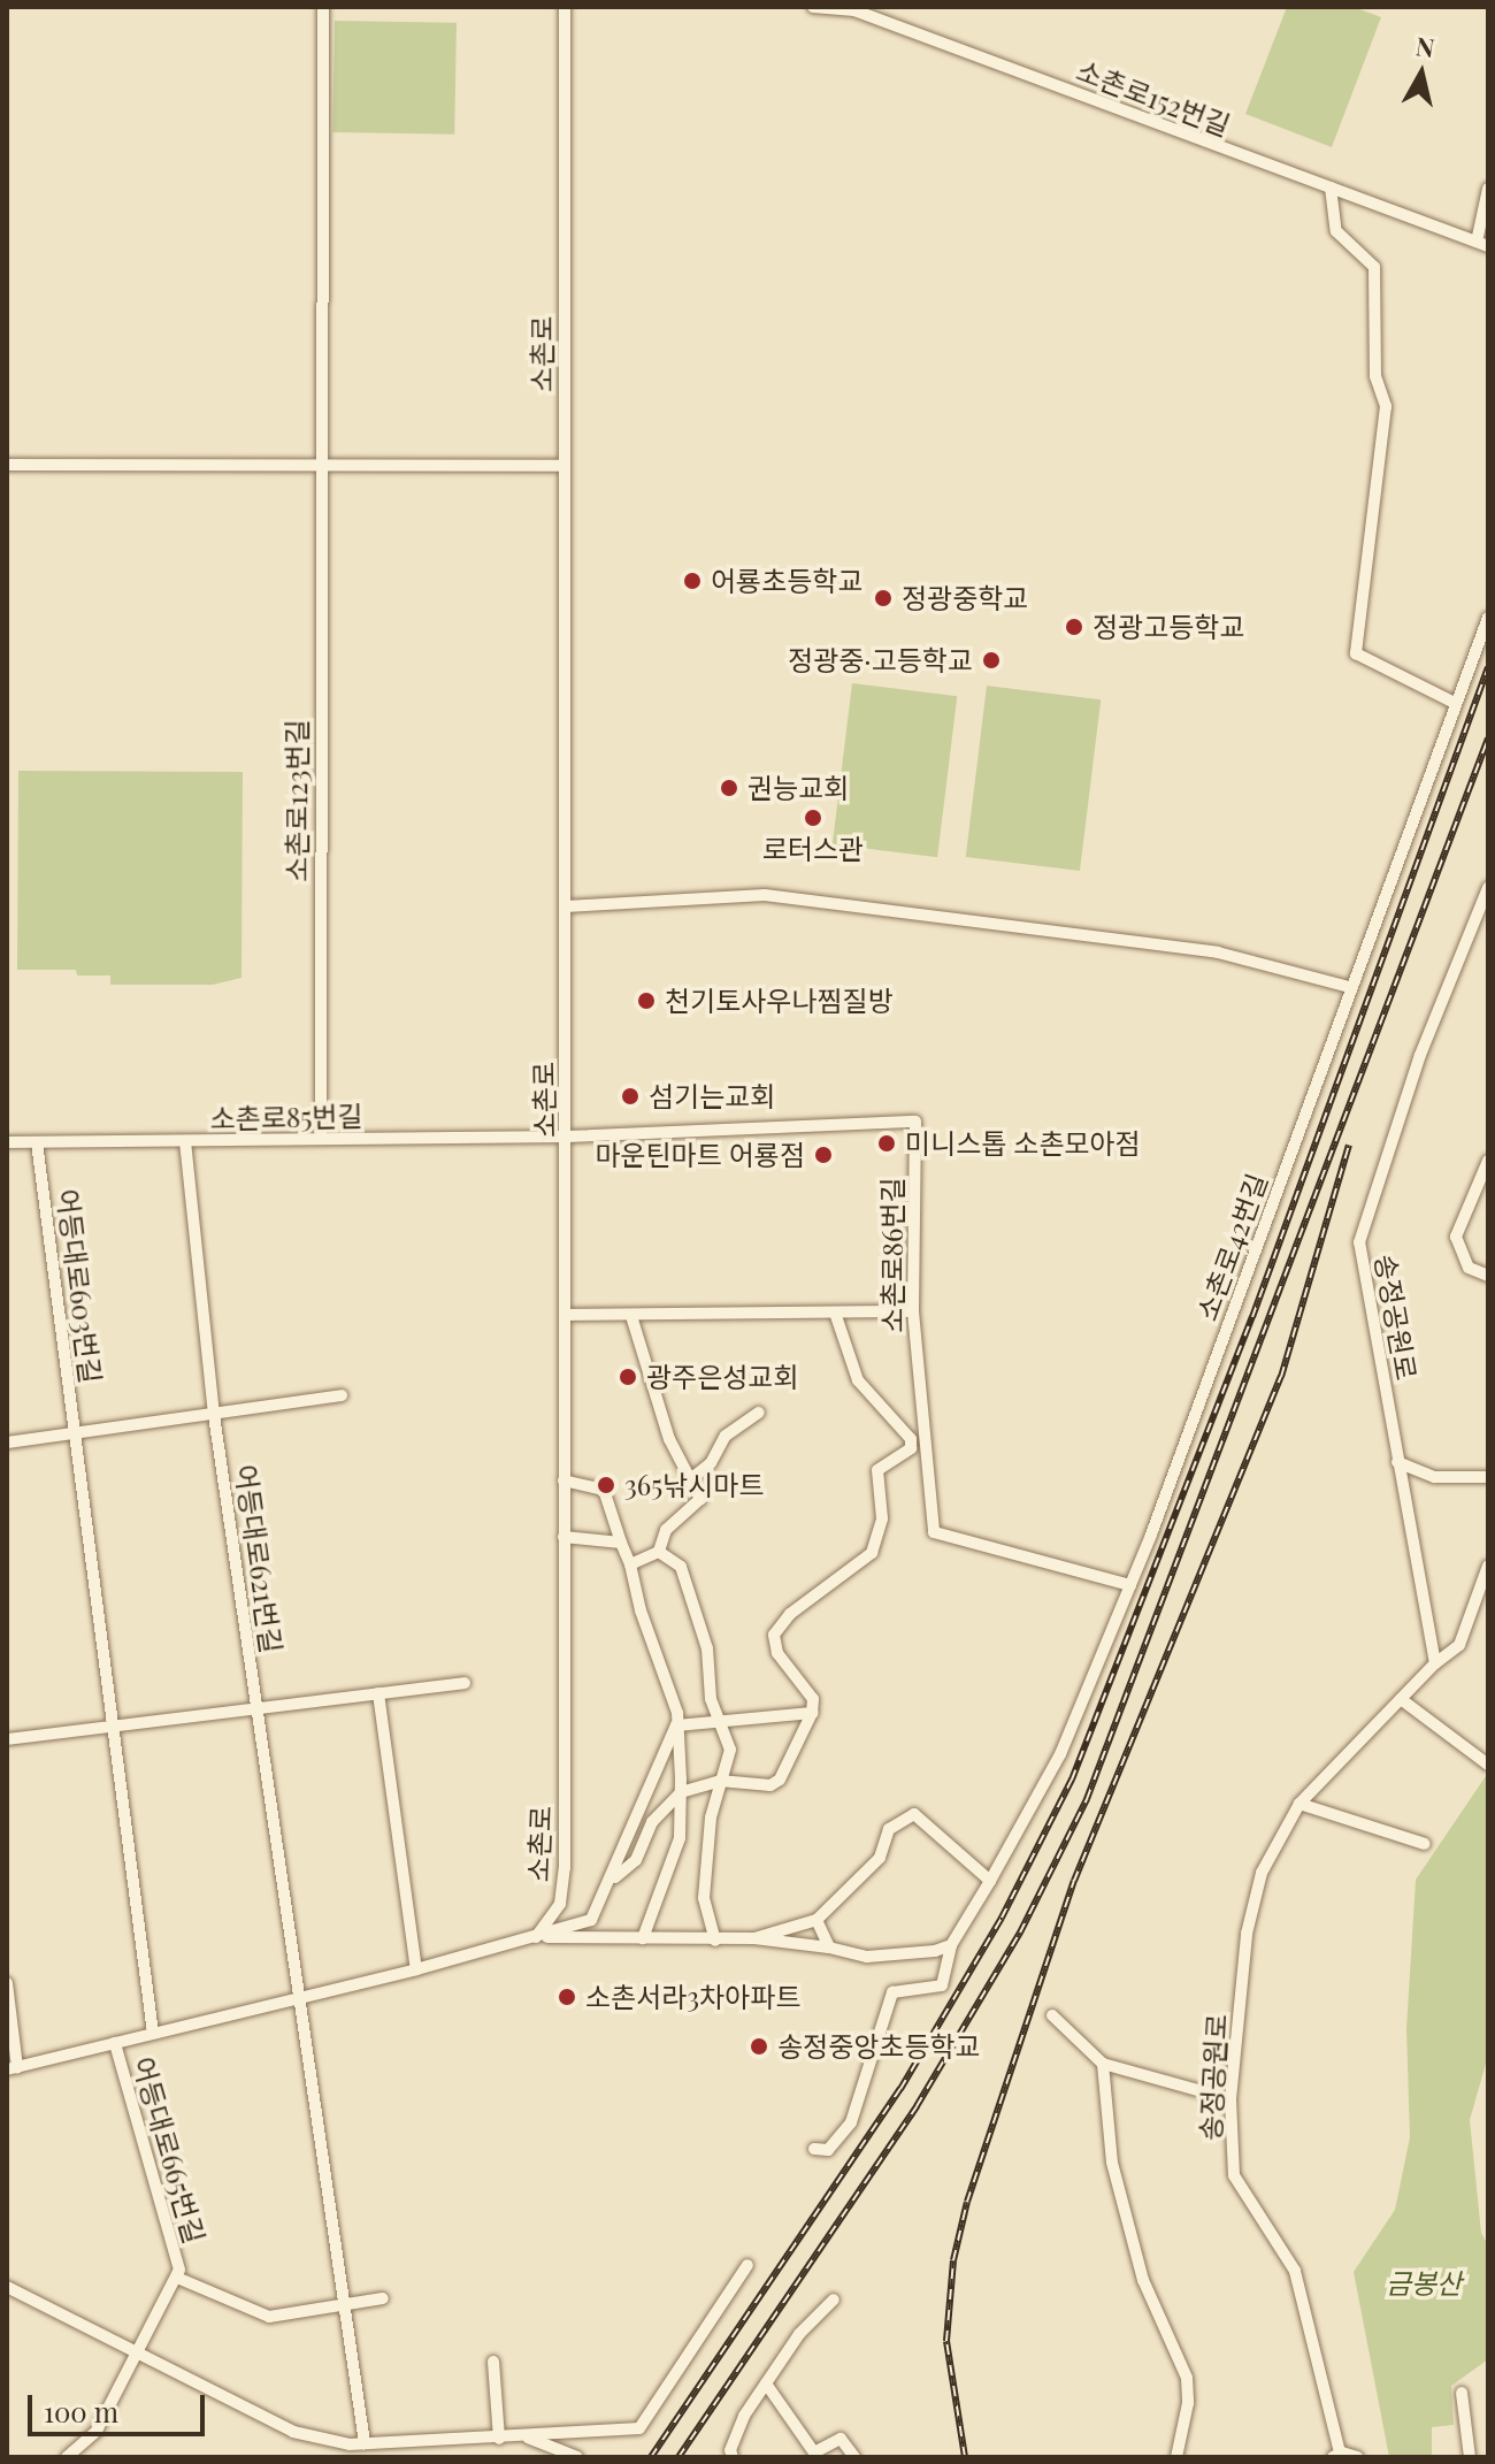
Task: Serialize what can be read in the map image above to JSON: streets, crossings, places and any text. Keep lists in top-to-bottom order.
{
  "streets": {
    "street": [
      "소촌로152번길",
      "소촌로",
      "소촌로123번길",
      "소촌로85번길",
      "소촌로42번길",
      "소촌로86번길",
      "어등대로603번길",
      "송정공원로",
      "어등대로621번길",
      "어등대로665번길"
    ]
  },
  "crossings": [
    ["소촌로", "소촌로85번길"],
    ["소촌로", "소촌로86번길"],
    ["소촌로123번길", "소촌로85번길"],
    ["소촌로85번길", "소촌로86번길"],
    ["소촌로85번길", "어등대로603번길"],
    ["소촌로42번길", "소촌로86번길"]
  ],
  "parks": ["금봉산"],
  "places": [
    "어룡초등학교",
    "정광중학교",
    "정광고등학교",
    "정광중·고등학교",
    "권능교회",
    "로터스관",
    "천기토사우나찜질방",
    "섬기는교회",
    "미니스톱 소촌모아점",
    "마운틴마트 어룡점",
    "광주은성교회",
    "365낚시마트",
    "소촌서라3차아파트",
    "송정중앙초등학교"
  ],
  "scale_bar": "100 m",
  "north": "top"
}
